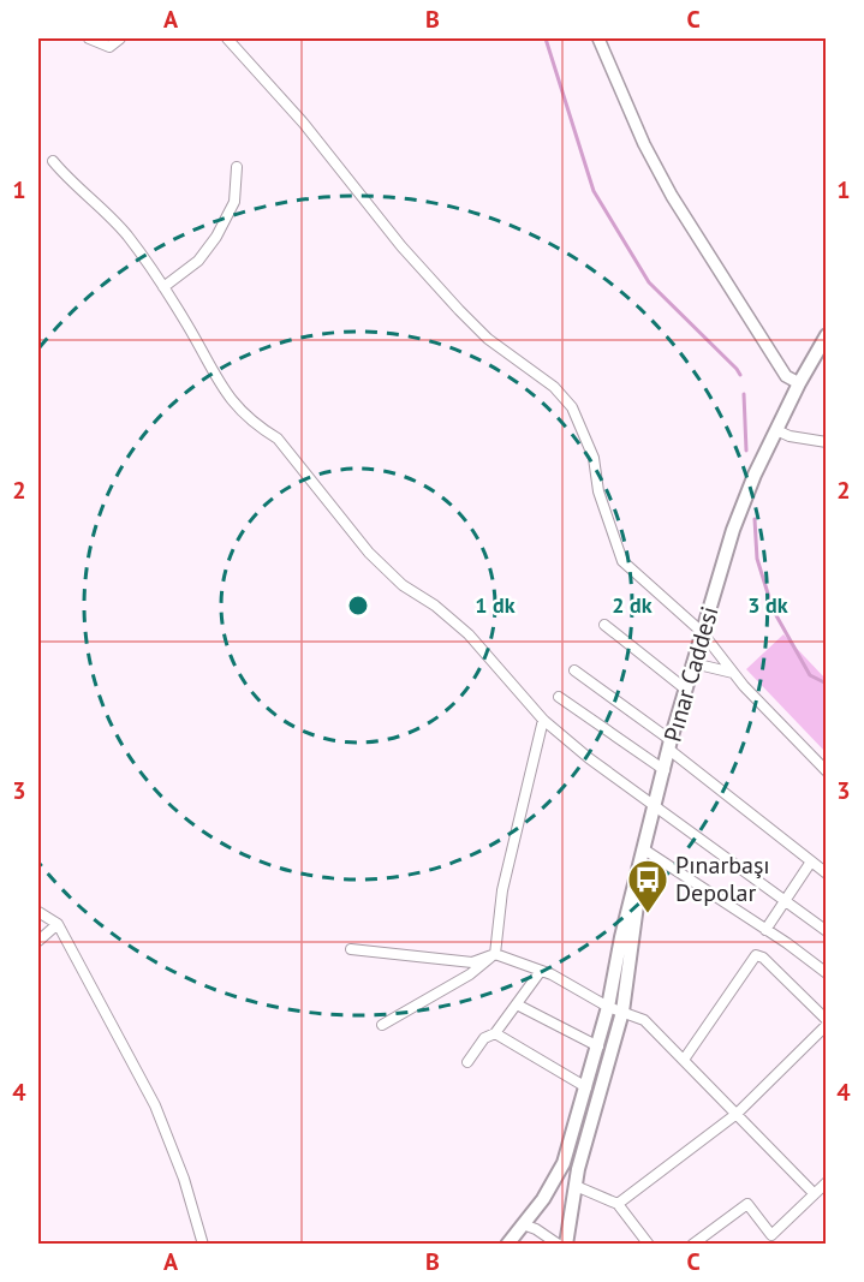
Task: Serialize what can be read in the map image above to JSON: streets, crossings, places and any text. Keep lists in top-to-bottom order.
{
  "streets": {
    "main road": ["Pınar Caddesi"]
  },
  "places": {
    "bus stop": ["Pınarbaşı Depolar"]
  },
  "grid": {
    "columns": ["A", "B", "C"],
    "rows": [
      "1",
      "2",
      "3",
      "4"
    ]
  },
  "rings": ["1 dk", "2 dk", "3 dk"]
}
